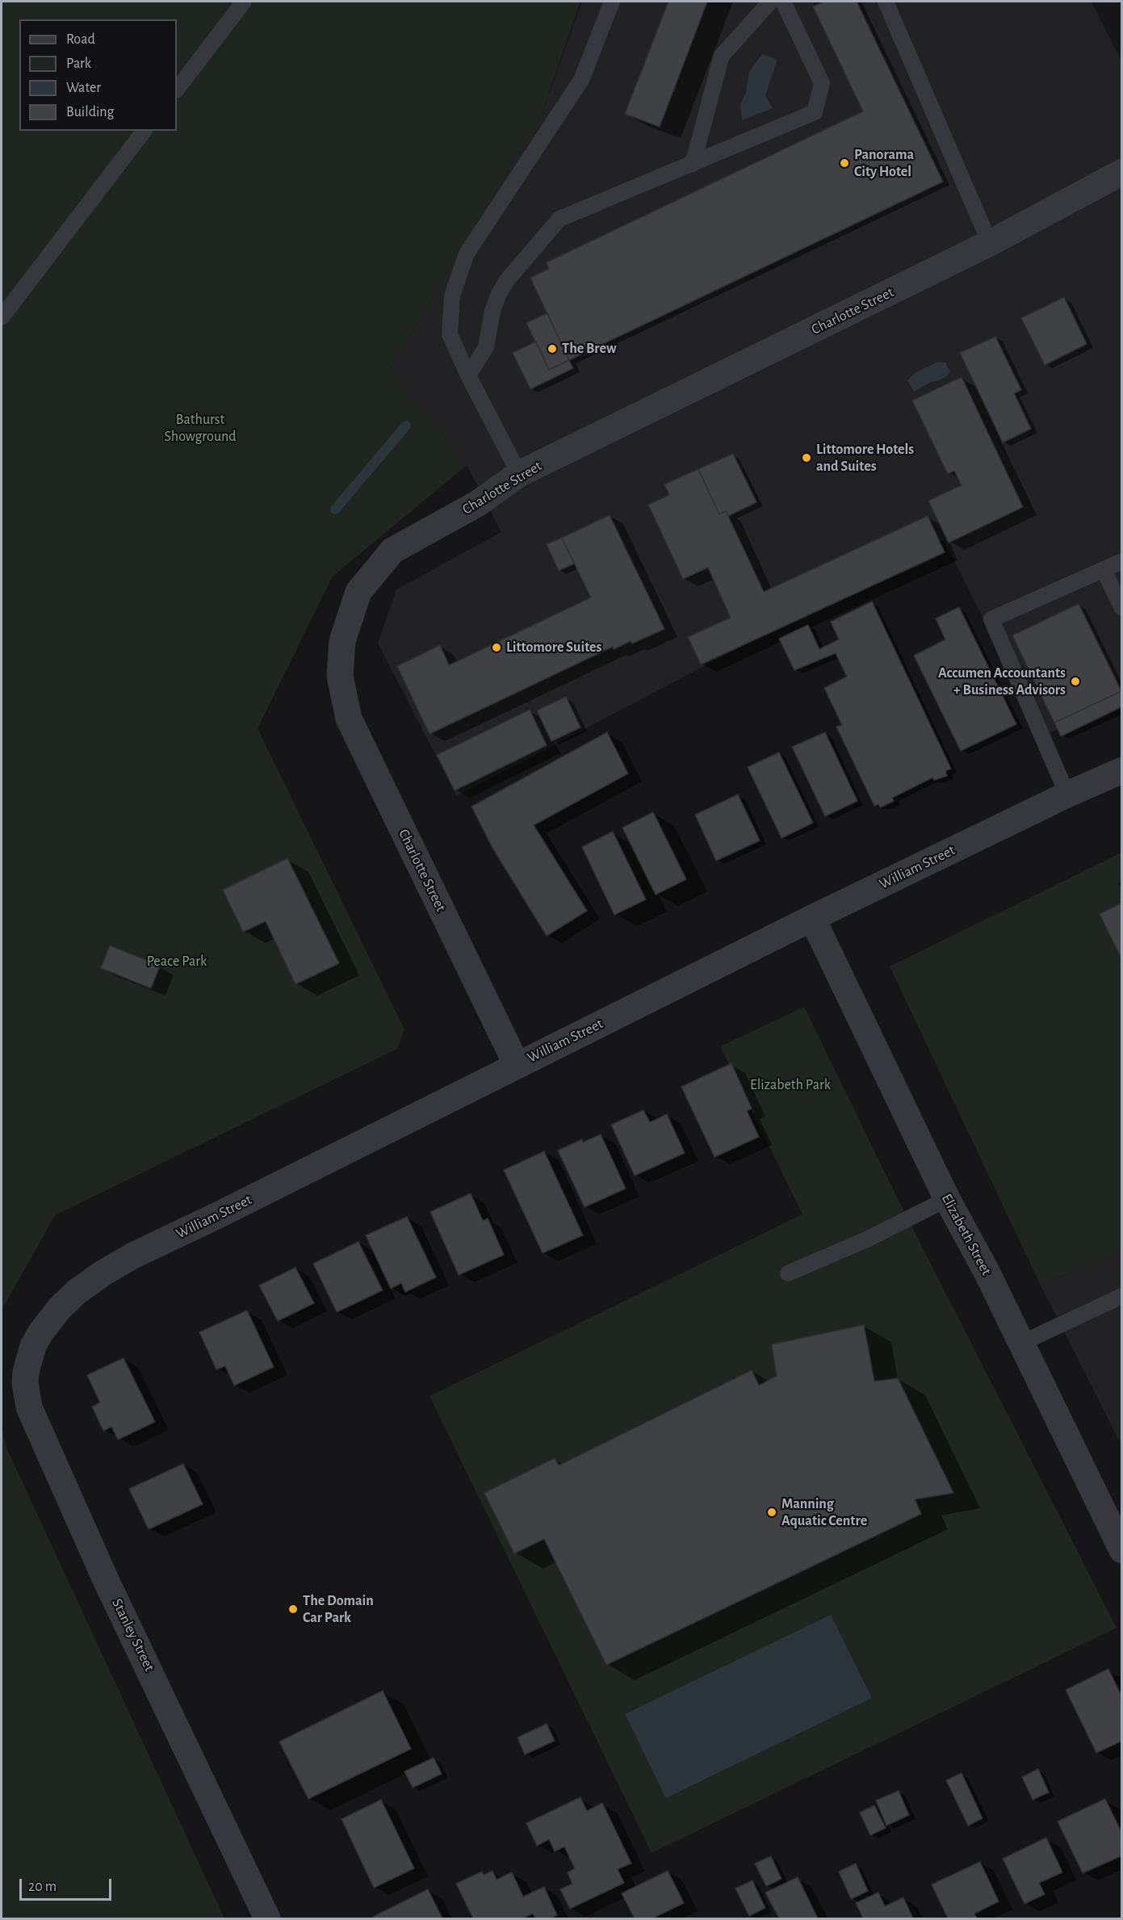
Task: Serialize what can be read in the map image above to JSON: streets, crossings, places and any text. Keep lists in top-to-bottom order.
{
  "streets": {
    "street": [
      "Charlotte Street",
      "William Street",
      "Elizabeth Street",
      "Stanley Street"
    ]
  },
  "crossings": [
    ["Charlotte Street", "William Street"],
    ["William Street", "Elizabeth Street"],
    ["William Street", "Stanley Street"]
  ],
  "parks": ["Bathurst Showground", "Peace Park", "Elizabeth Park"],
  "places": [
    "Panorama City Hotel",
    "The Brew",
    "Littomore Hotels and Suites",
    "Littomore Suites",
    "Accumen Accountants + Business Advisors",
    "Manning Aquatic Centre",
    "The Domain Car Park"
  ],
  "legend": [
    "Road",
    "Park",
    "Water",
    "Building"
  ],
  "scale_bar": "20 m"
}
